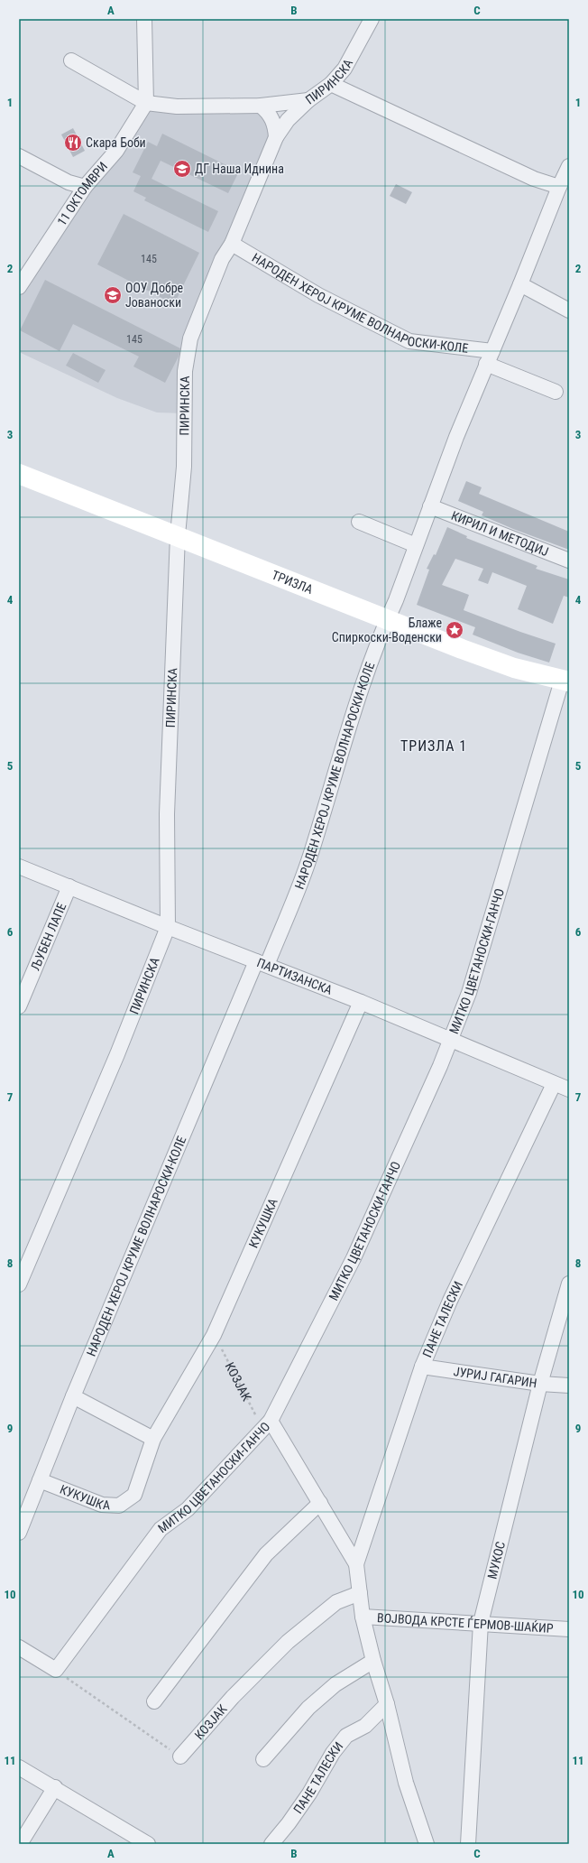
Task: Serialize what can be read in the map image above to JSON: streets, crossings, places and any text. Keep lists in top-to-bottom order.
{
  "streets": {
    "street": [
      "ПИРИНСКА",
      "11 ОКТОМВРИ",
      "НАРОДЕН ХЕРОЈ КРУМЕ ВОЛНАРОСКИ-КОЛЕ",
      "КИРИЛ И МЕТОДИЈ",
      "ТРИЗЛА",
      "ЉУБЕН ЛАПЕ",
      "МИТКО ЦВЕТАНОСКИ-ГАНЧО",
      "ПАРТИЗАНСКА",
      "КУКУШКА",
      "ПАНЕ ТАЛЕСКИ",
      "ЈУРИЈ ГАГАРИН",
      "КОЗЈАК",
      "МУКОС",
      "ВОЈВОДА КРСТЕ ЃЕРМОВ-ШАЌИР"
    ]
  },
  "crossings": [
    ["ПИРИНСКА", "11 ОКТОМВРИ"],
    ["ПИРИНСКА", "НАРОДЕН ХЕРОЈ КРУМЕ ВОЛНАРОСКИ-КОЛЕ"],
    ["ПИРИНСКА", "ТРИЗЛА"],
    ["ПИРИНСКА", "ПАРТИЗАНСКА"],
    ["НАРОДЕН ХЕРОЈ КРУМЕ ВОЛНАРОСКИ-КОЛЕ", "КИРИЛ И МЕТОДИЈ"],
    ["НАРОДЕН ХЕРОЈ КРУМЕ ВОЛНАРОСКИ-КОЛЕ", "ТРИЗЛА"],
    ["НАРОДЕН ХЕРОЈ КРУМЕ ВОЛНАРОСКИ-КОЛЕ", "ПАРТИЗАНСКА"],
    ["НАРОДЕН ХЕРОЈ КРУМЕ ВОЛНАРОСКИ-КОЛЕ", "КУКУШКА"],
    ["ТРИЗЛА", "МИТКО ЦВЕТАНОСКИ-ГАНЧО"],
    ["ЉУБЕН ЛАПЕ", "ПАРТИЗАНСКА"],
    ["МИТКО ЦВЕТАНОСКИ-ГАНЧО", "ПАРТИЗАНСКА"],
    ["МИТКО ЦВЕТАНОСКИ-ГАНЧО", "КОЗЈАК"],
    ["ПАРТИЗАНСКА", "КУКУШКА"],
    ["ПАРТИЗАНСКА", "ПАНЕ ТАЛЕСКИ"],
    ["КУКУШКА", "КОЗЈАК"],
    ["ПАНЕ ТАЛЕСКИ", "ЈУРИЈ ГАГАРИН"],
    ["ЈУРИЈ ГАГАРИН", "МУКОС"],
    ["МУКОС", "ВОЈВОДА КРСТЕ ЃЕРМОВ-ШАЌИР"]
  ],
  "districts": ["ТРИЗЛА 1"],
  "places": {
    "restaurant": ["Скара Боби"],
    "school or university": ["ДГ Наша Иднина", "ООУ Добре Јованоски"],
    "place": ["Блаже Спиркоски-Воденски"]
  },
  "house_numbers": ["145", "145"],
  "grid": {
    "columns": ["A", "B", "C"],
    "rows": [
      "1",
      "2",
      "3",
      "4",
      "5",
      "6",
      "7",
      "8",
      "9",
      "10",
      "11"
    ]
  }
}
